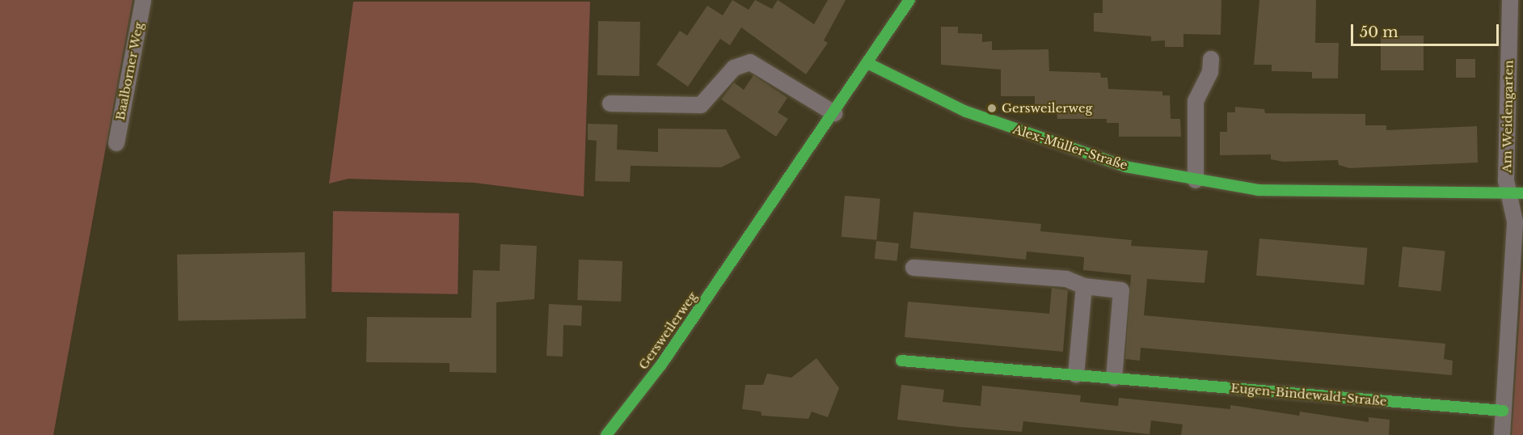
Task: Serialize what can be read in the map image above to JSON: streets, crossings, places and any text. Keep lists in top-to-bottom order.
{
  "streets": {
    "street": [
      "Baalborner Weg",
      "Am Weidengarten",
      "Alex-Müller-Straße",
      "Gersweilerweg",
      "Eugen-Bindewald-Straße"
    ]
  },
  "crossings": [
    ["Am Weidengarten", "Alex-Müller-Straße"],
    ["Am Weidengarten", "Eugen-Bindewald-Straße"],
    ["Alex-Müller-Straße", "Gersweilerweg"]
  ],
  "places": ["Gersweilerweg"],
  "scale_bar": "50 m"
}
